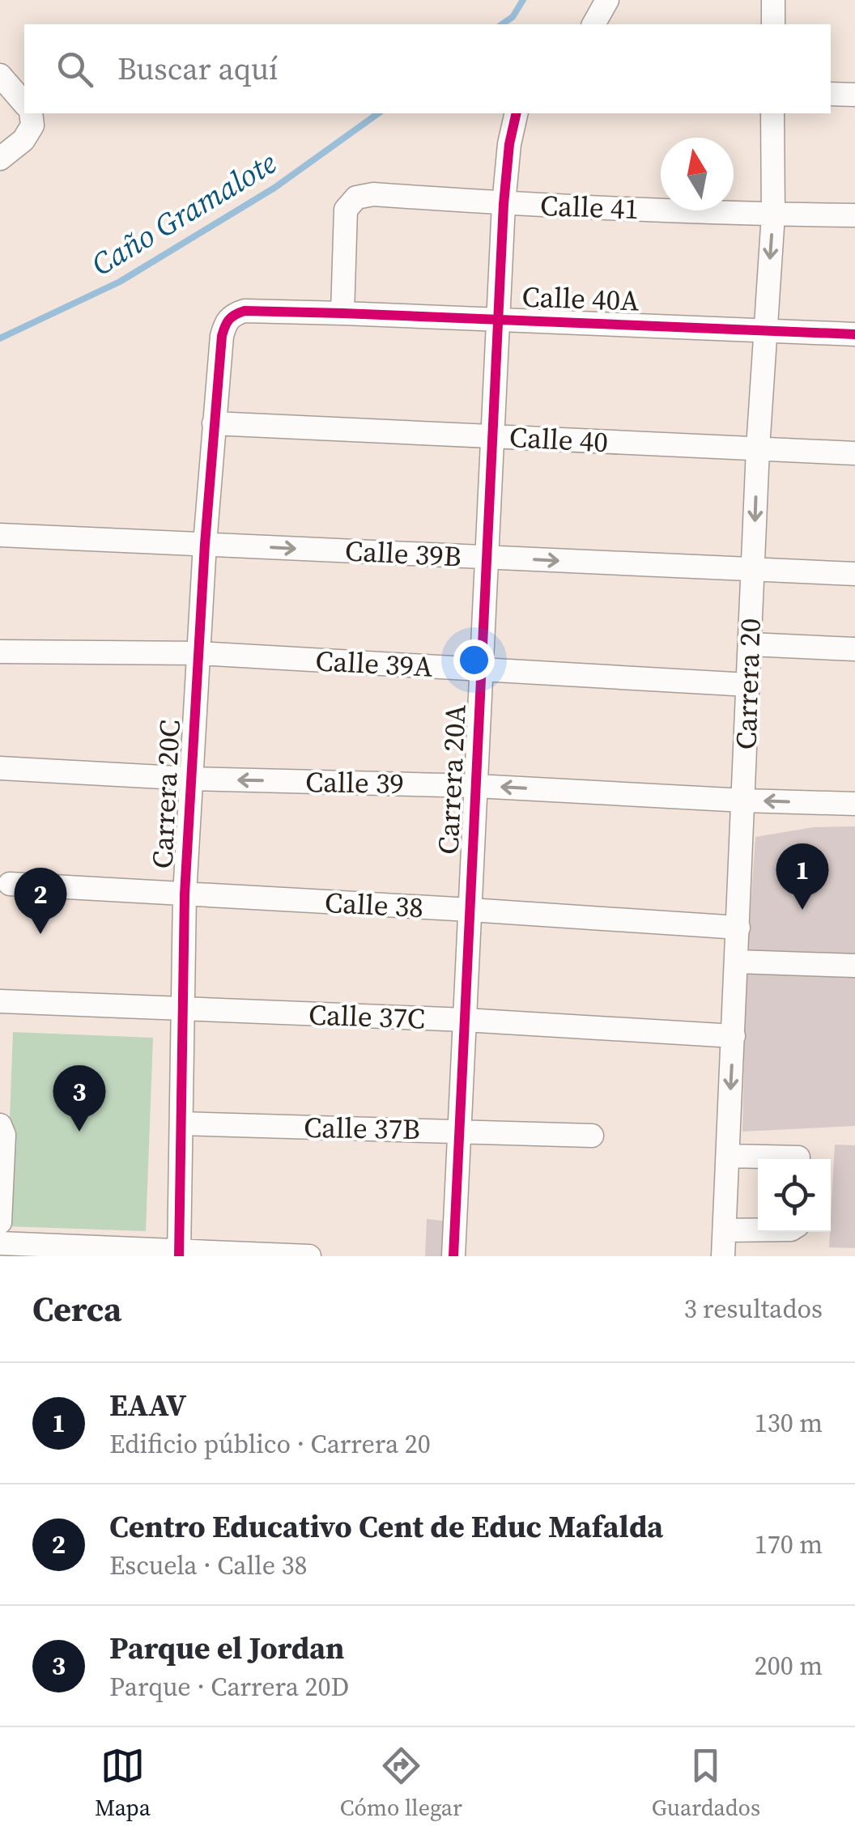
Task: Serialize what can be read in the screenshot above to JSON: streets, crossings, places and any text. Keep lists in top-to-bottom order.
{
  "streets": {
    "street": [
      "Calle 41",
      "Calle 40A",
      "Calle 40",
      "Calle 39B",
      "Calle 39A",
      "Carrera 20",
      "Carrera 20A",
      "Calle 39",
      "Carrera 20C",
      "Calle 38",
      "Calle 37C",
      "Calle 37B"
    ]
  },
  "crossings": [
    ["Calle 41", "Calle 40A"],
    ["Calle 41", "Carrera 20"],
    ["Calle 41", "Carrera 20A"],
    ["Calle 40A", "Carrera 20"],
    ["Calle 40A", "Carrera 20A"],
    ["Calle 40A", "Carrera 20C"],
    ["Calle 40", "Carrera 20"],
    ["Calle 40", "Carrera 20A"],
    ["Calle 40", "Carrera 20C"],
    ["Calle 39B", "Carrera 20"],
    ["Calle 39B", "Carrera 20A"],
    ["Calle 39B", "Carrera 20C"],
    ["Calle 39A", "Carrera 20"],
    ["Calle 39A", "Carrera 20A"],
    ["Calle 39A", "Carrera 20C"],
    ["Carrera 20", "Calle 39"],
    ["Carrera 20", "Calle 38"],
    ["Carrera 20", "Calle 37C"],
    ["Carrera 20A", "Calle 39"],
    ["Carrera 20A", "Calle 38"],
    ["Carrera 20A", "Calle 37C"],
    ["Carrera 20A", "Calle 37B"],
    ["Calle 39", "Carrera 20C"],
    ["Carrera 20C", "Calle 38"],
    ["Carrera 20C", "Calle 37C"],
    ["Carrera 20C", "Calle 37B"]
  ],
  "one_way": ["Calle 39B"],
  "water": ["Caño Gramalote"],
  "north": "top",
  "page": {
    "search": "Buscar aquí",
    "pins": ["1", "2", "3"],
    "heading": ["Cerca", "3 resultados"],
    "list": [
      {
        "mark": "1",
        "name": "EAAV",
        "note": "Edificio público · Carrera 20",
        "value": "130 m"
      },
      {
        "mark": "2",
        "name": "Centro Educativo Cent de Educ Mafalda",
        "note": "Escuela · Calle 38",
        "value": "170 m"
      },
      {
        "mark": "3",
        "name": "Parque el Jordan",
        "note": "Parque · Carrera 20D",
        "value": "200 m"
      }
    ],
    "nav": ["Mapa", "Cómo llegar", "Guardados"]
  }
}
